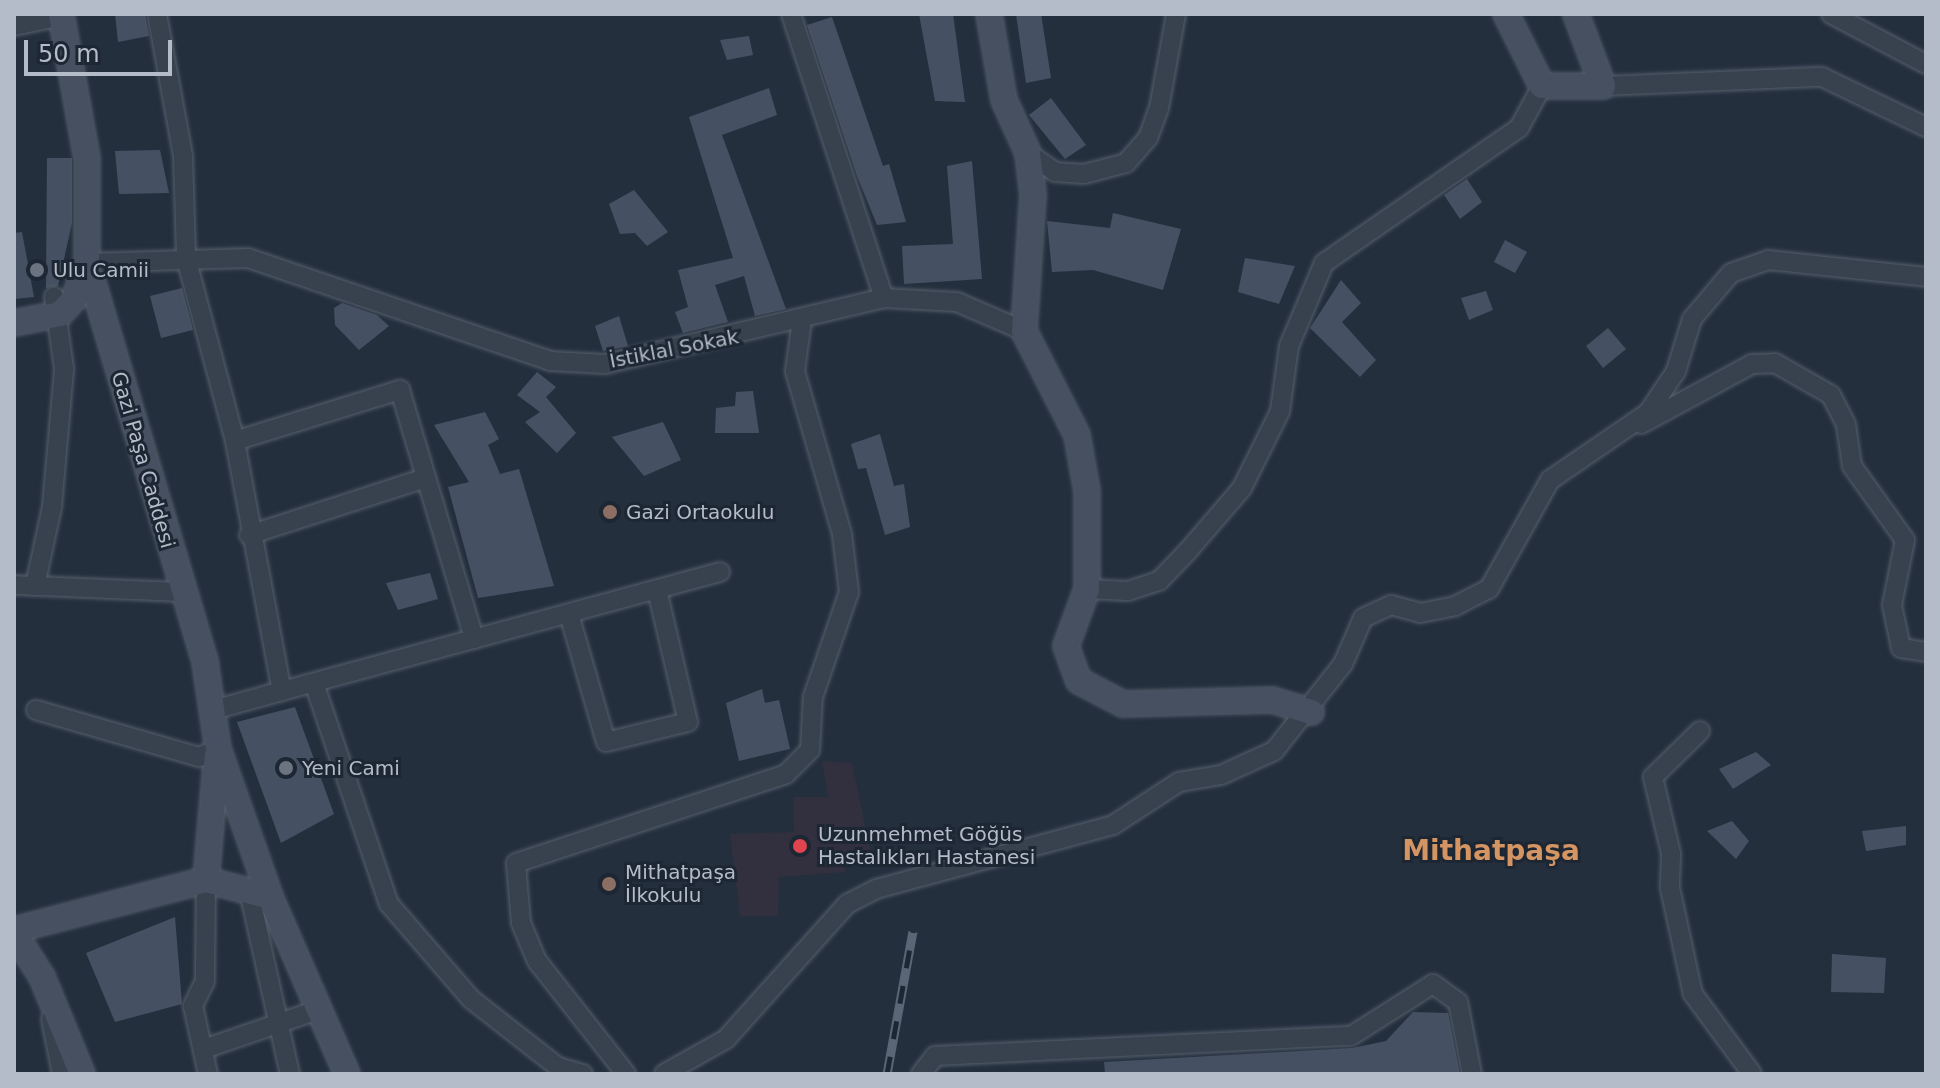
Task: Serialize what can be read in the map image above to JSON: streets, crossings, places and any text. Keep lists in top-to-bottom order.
{
  "streets": {
    "street": ["İstiklal Sokak", "Gazi Paşa Caddesi"]
  },
  "crossings": [
    ["İstiklal Sokak", "Gazi Paşa Caddesi"]
  ],
  "districts": ["Mithatpaşa"],
  "places": [
    "Ulu Camii",
    "Gazi Ortaokulu",
    "Yeni Cami",
    "Uzunmehmet Göğüs Hastalıkları Hastanesi",
    "Mithatpaşa İlkokulu"
  ],
  "scale_bar": "50 m"
}
